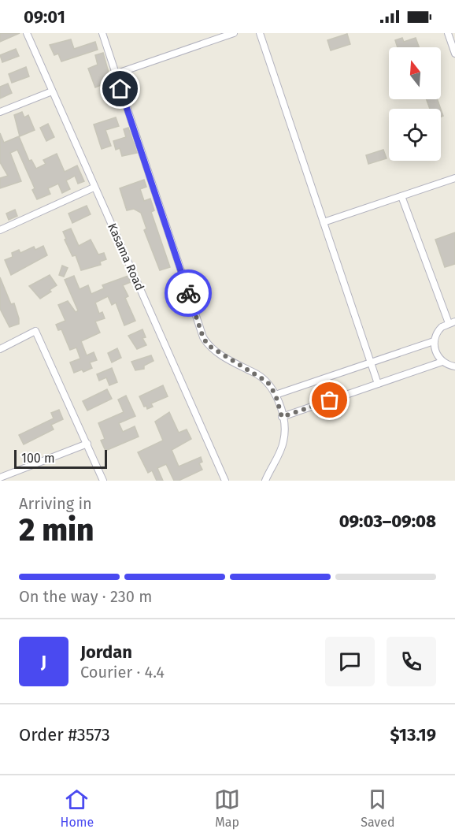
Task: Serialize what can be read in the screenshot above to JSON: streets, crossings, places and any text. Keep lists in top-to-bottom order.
{
  "streets": {
    "street": ["Kasama Road"]
  },
  "scale_bar": "100 m",
  "north": "top",
  "page": {
    "status": "09:01",
    "scale": "100 m",
    "heading": ["2 min", "Arriving in", "09:03–09:08"],
    "panel": [
      "Jordan",
      "Courier · 4.4",
      "Order #3573",
      "$13.19"
    ],
    "bar": "On the way · 230 m",
    "round": "J",
    "tabs": ["Home", "Map", "Saved"]
  }
}
